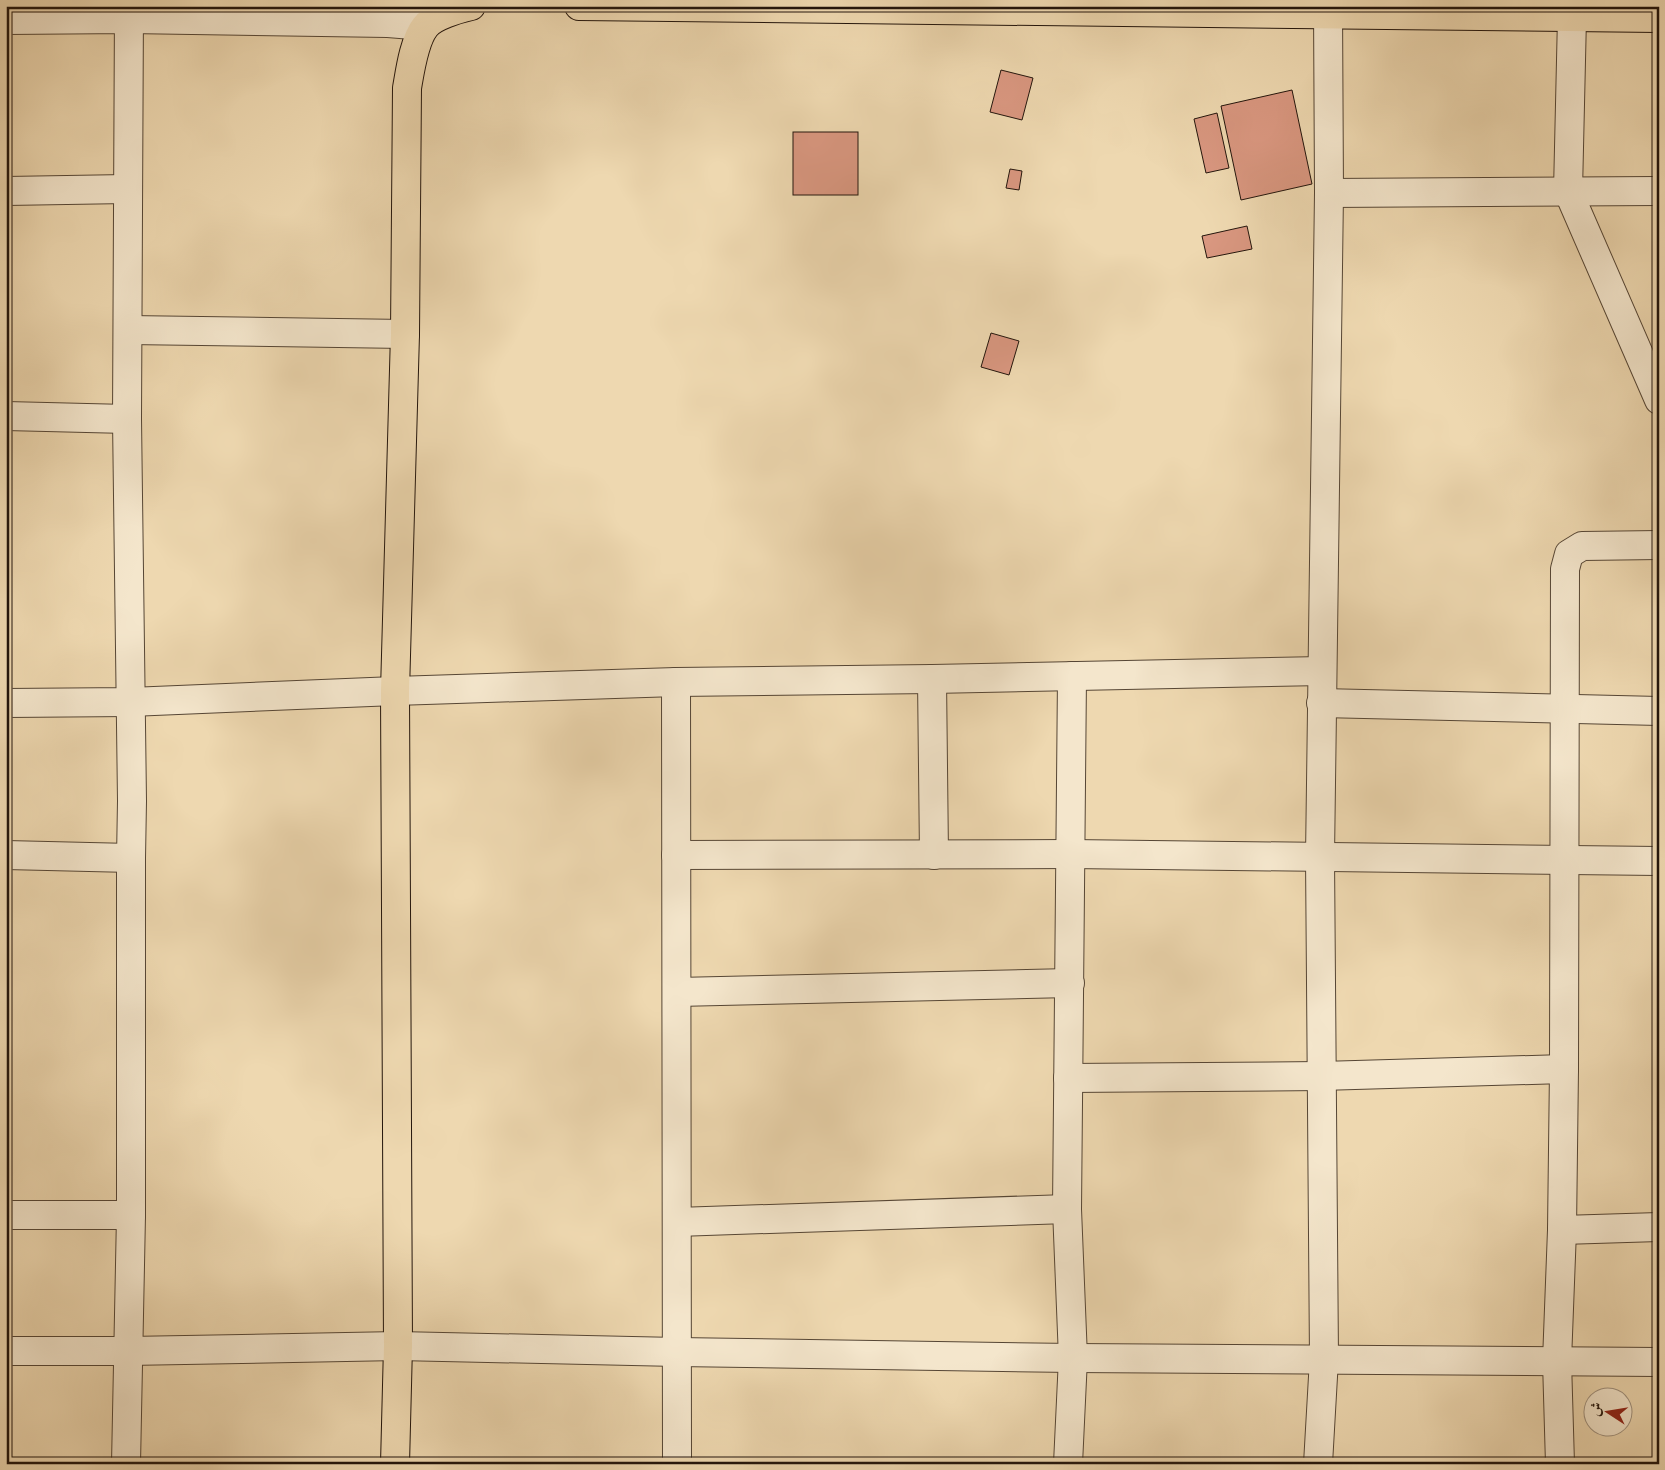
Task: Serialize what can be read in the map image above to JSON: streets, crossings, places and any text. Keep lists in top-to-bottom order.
{
  "north": "left"
}
